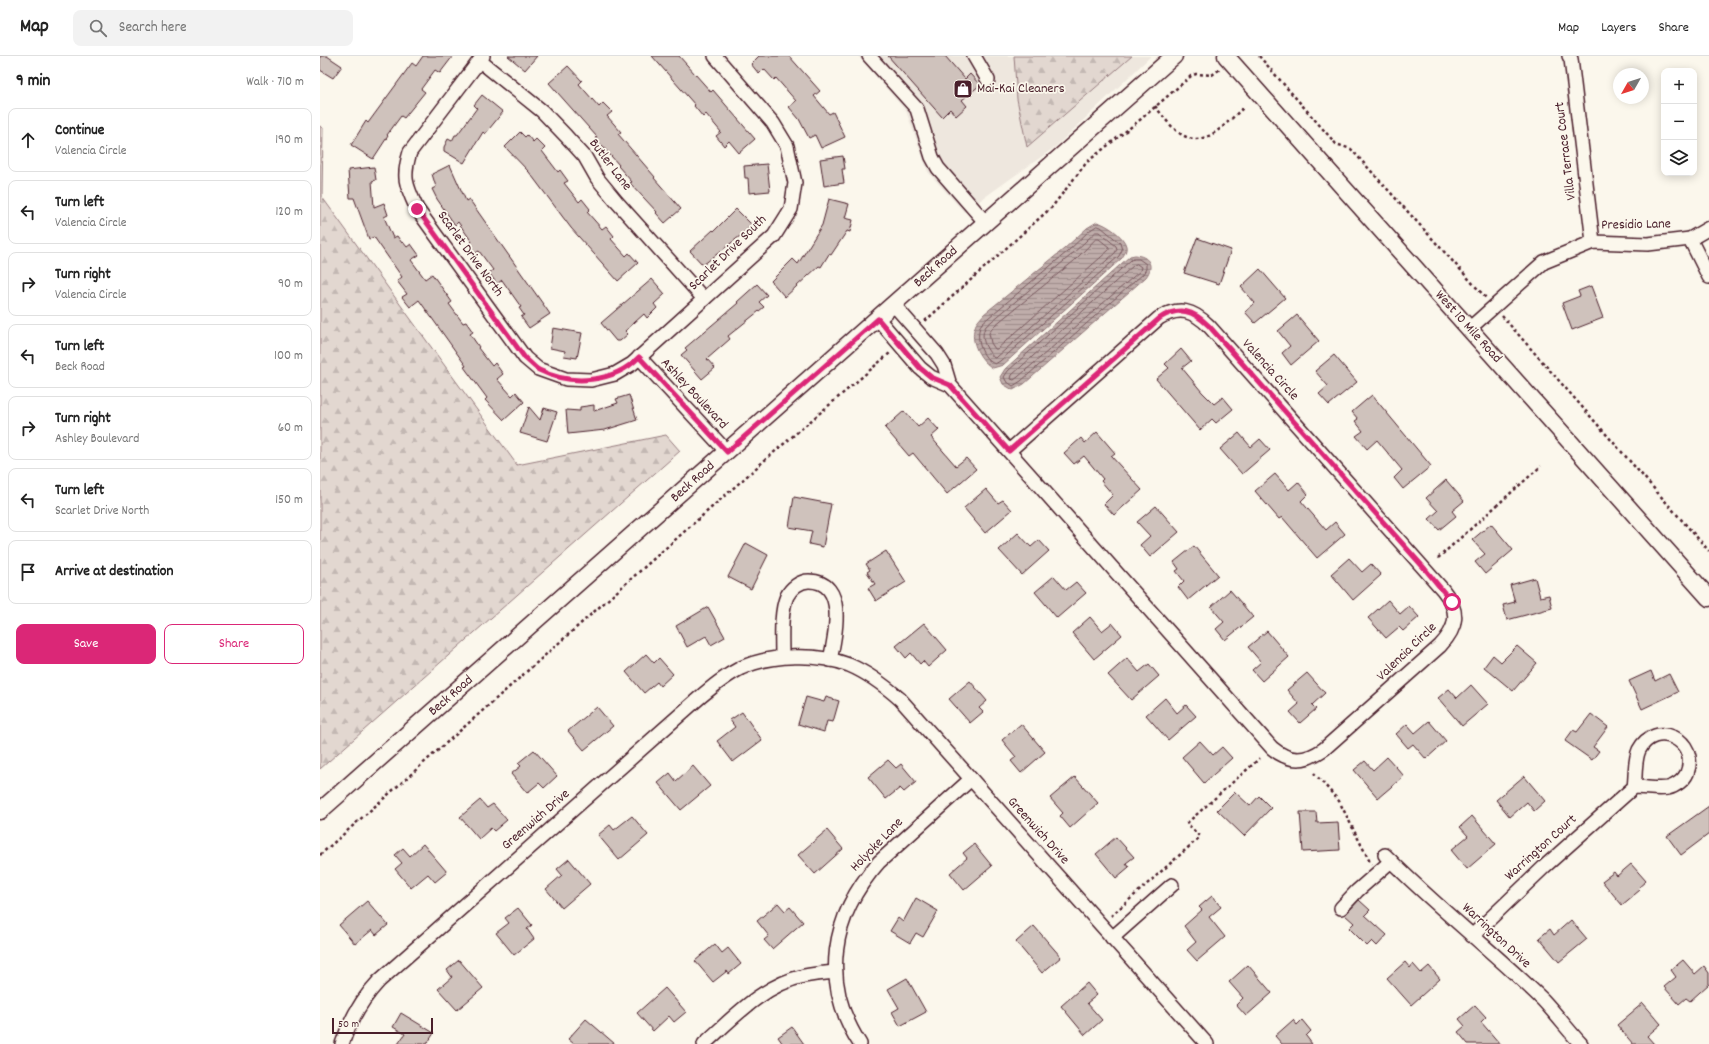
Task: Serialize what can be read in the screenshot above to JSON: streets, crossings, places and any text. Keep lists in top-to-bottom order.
{
  "streets": {
    "main road": ["Beck Road", "West 10 Mile Road"],
    "street": [
      "Villa Terrace Court",
      "Butler Lane",
      "Presidio Lane",
      "Scarlet Drive South",
      "Scarlet Drive North",
      "Valencia Circle",
      "Ashley Boulevard",
      "Greenwich Drive",
      "Holyoke Lane",
      "Warrington Court",
      "Warrington Drive"
    ]
  },
  "crossings": [
    ["Villa Terrace Court", "Presidio Lane"],
    ["Butler Lane", "Scarlet Drive South"],
    ["Butler Lane", "Scarlet Drive North"],
    ["Presidio Lane", "West 10 Mile Road"],
    ["Scarlet Drive South", "Scarlet Drive North"],
    ["Scarlet Drive South", "Ashley Boulevard"],
    ["Scarlet Drive North", "Ashley Boulevard"],
    ["Beck Road", "Valencia Circle"],
    ["Beck Road", "Ashley Boulevard"],
    ["Greenwich Drive", "Holyoke Lane"],
    ["Warrington Court", "Warrington Drive"]
  ],
  "places": {
    "shop": ["Mai-Kai Cleaners"]
  },
  "scale_bar": "50 m",
  "north": "bottom left",
  "page": {
    "header": "Map",
    "search": "Search here",
    "nav": ["Map", "Layers", "Share"],
    "heading": ["9 min", "Walk · 710 m"],
    "map_buttons": ["+", "−"],
    "list": [
      ["Continue", "Valencia Circle", "190 m"],
      ["Turn left", "Valencia Circle", "120 m"],
      ["Turn right", "Valencia Circle", "90 m"],
      ["Turn left", "Beck Road", "100 m"],
      ["Turn right", "Ashley Boulevard", "60 m"],
      ["Turn left", "Scarlet Drive North", "150 m"],
      "Arrive at destination"
    ],
    "buttons": ["Save", "Share"],
    "scale": "50 m"
  }
}
